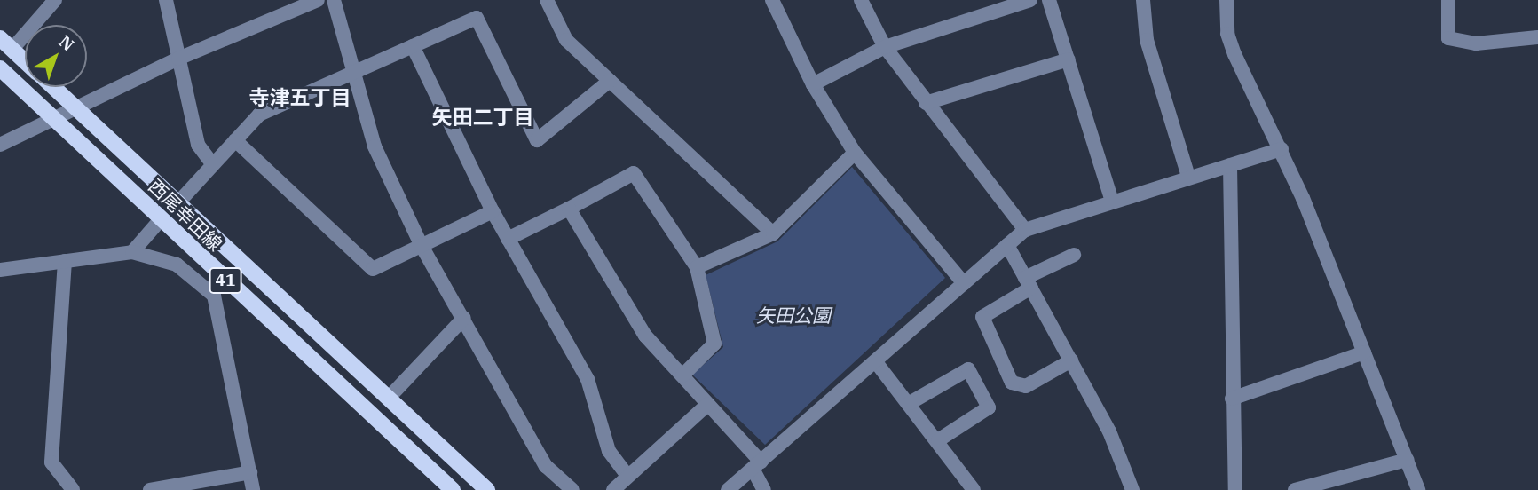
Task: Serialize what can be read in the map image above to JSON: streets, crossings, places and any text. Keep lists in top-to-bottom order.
{
  "streets": {
    "main road": ["西尾幸田線", "41"]
  },
  "districts": ["寺津五丁目", "矢田二丁目"],
  "parks": ["矢田公園"],
  "north": "top right"
}
